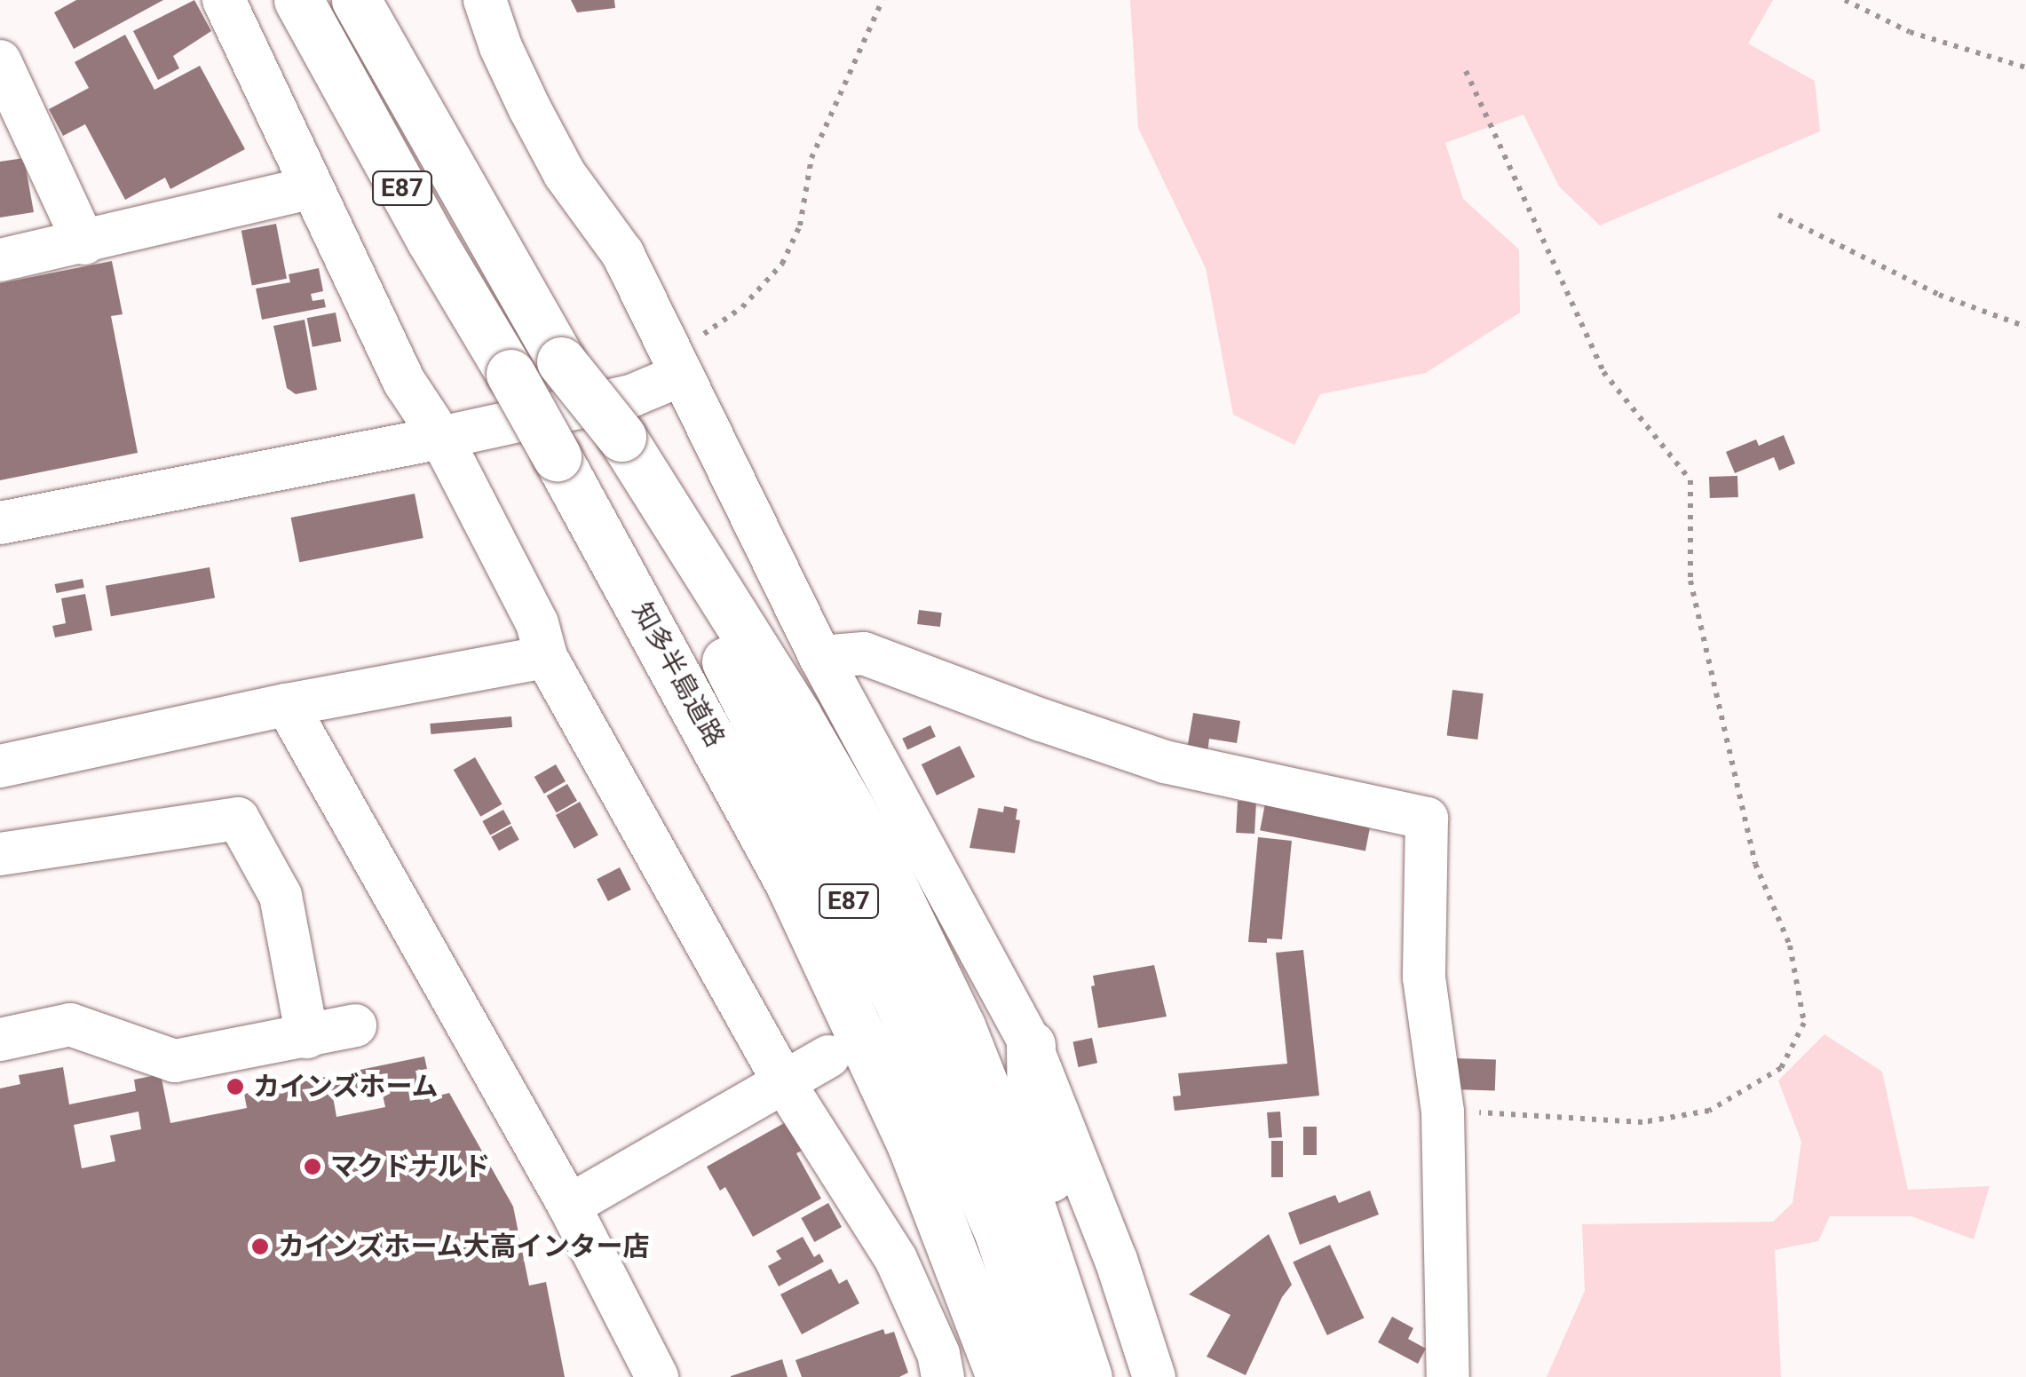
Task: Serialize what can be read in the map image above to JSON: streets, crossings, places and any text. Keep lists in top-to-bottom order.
{
  "streets": {
    "highway": ["E87", "知多半島道路"]
  },
  "crossings": [
    ["E87", "知多半島道路"]
  ],
  "places": ["カインズホーム", "マクドナルド", "カインズホーム大高インター店"]
}
